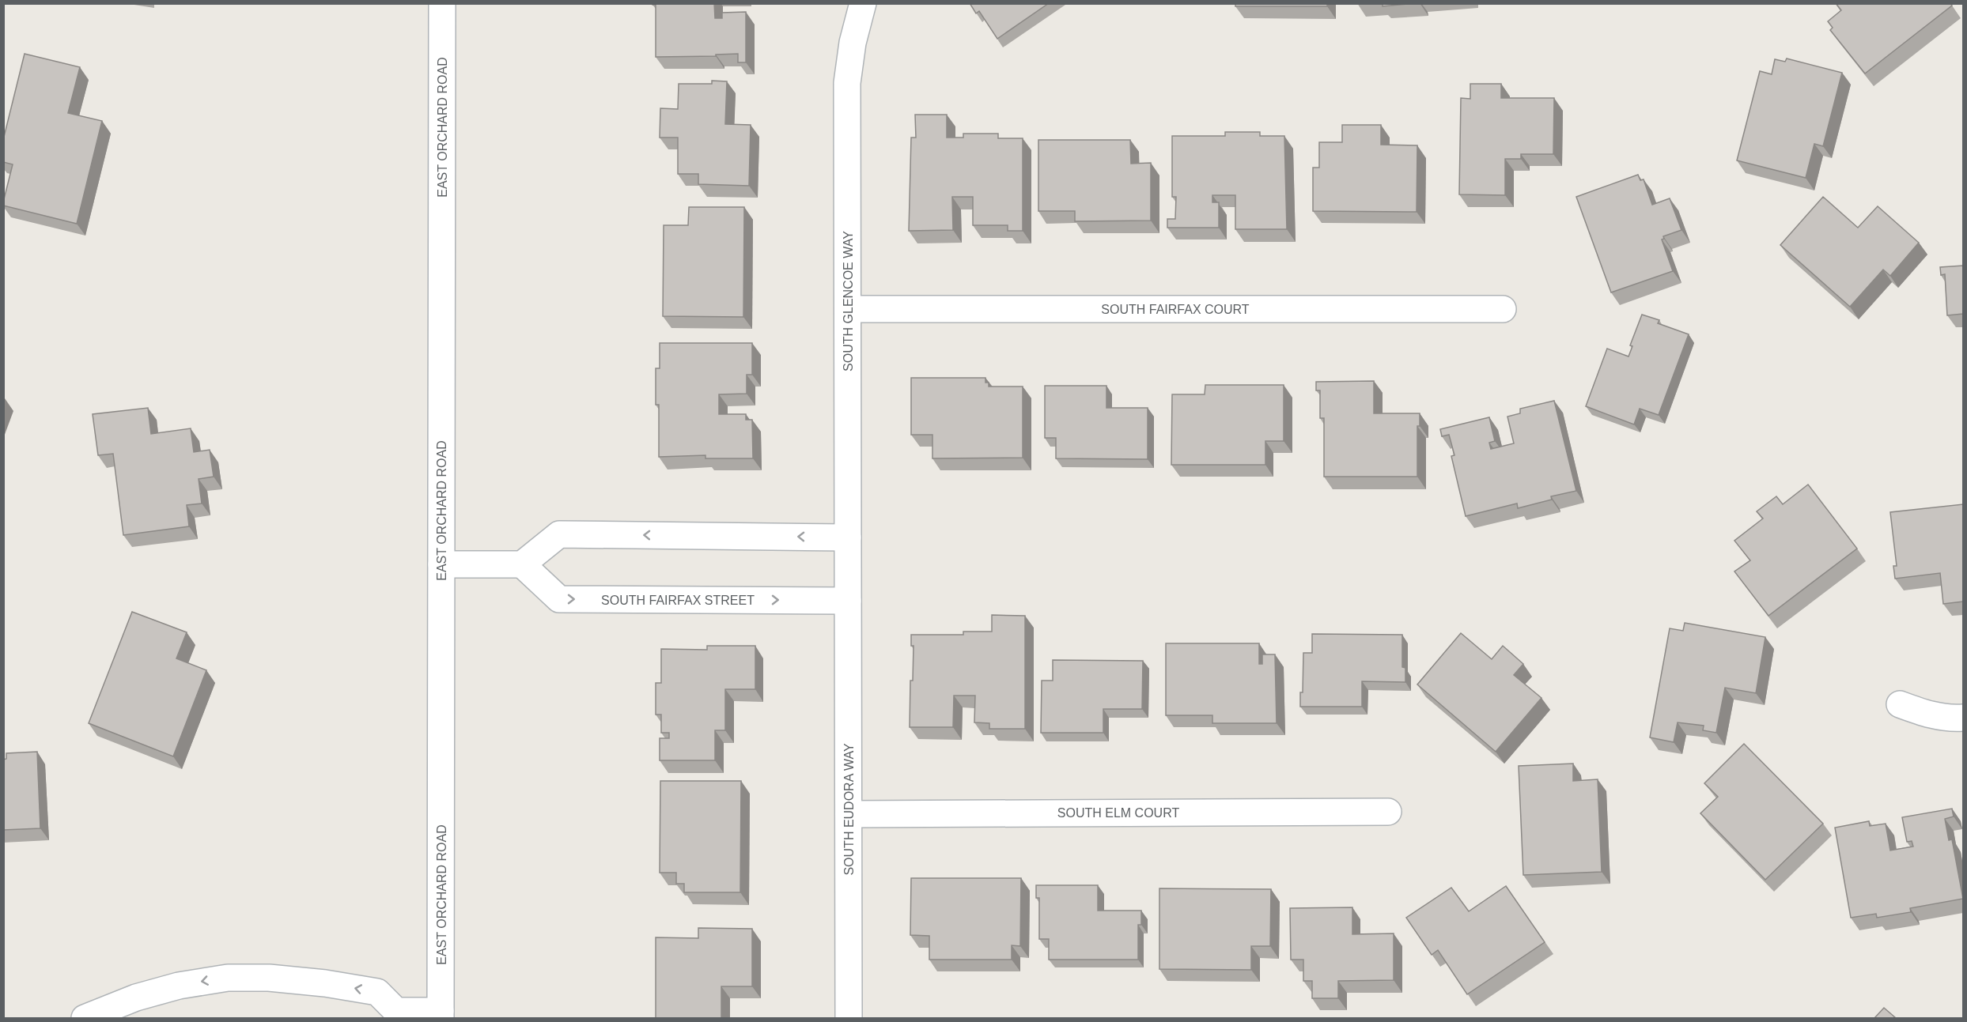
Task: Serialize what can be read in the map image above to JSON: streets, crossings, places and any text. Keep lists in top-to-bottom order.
{
  "streets": {
    "street": [
      "EAST ORCHARD ROAD",
      "SOUTH GLENCOE WAY",
      "SOUTH FAIRFAX COURT",
      "SOUTH FAIRFAX STREET",
      "SOUTH EUDORA WAY",
      "SOUTH ELM COURT"
    ]
  },
  "crossings": [
    ["SOUTH GLENCOE WAY", "SOUTH FAIRFAX COURT"],
    ["SOUTH GLENCOE WAY", "SOUTH FAIRFAX STREET"],
    ["SOUTH GLENCOE WAY", "SOUTH EUDORA WAY"],
    ["SOUTH FAIRFAX STREET", "SOUTH EUDORA WAY"],
    ["SOUTH EUDORA WAY", "SOUTH ELM COURT"]
  ]
}
